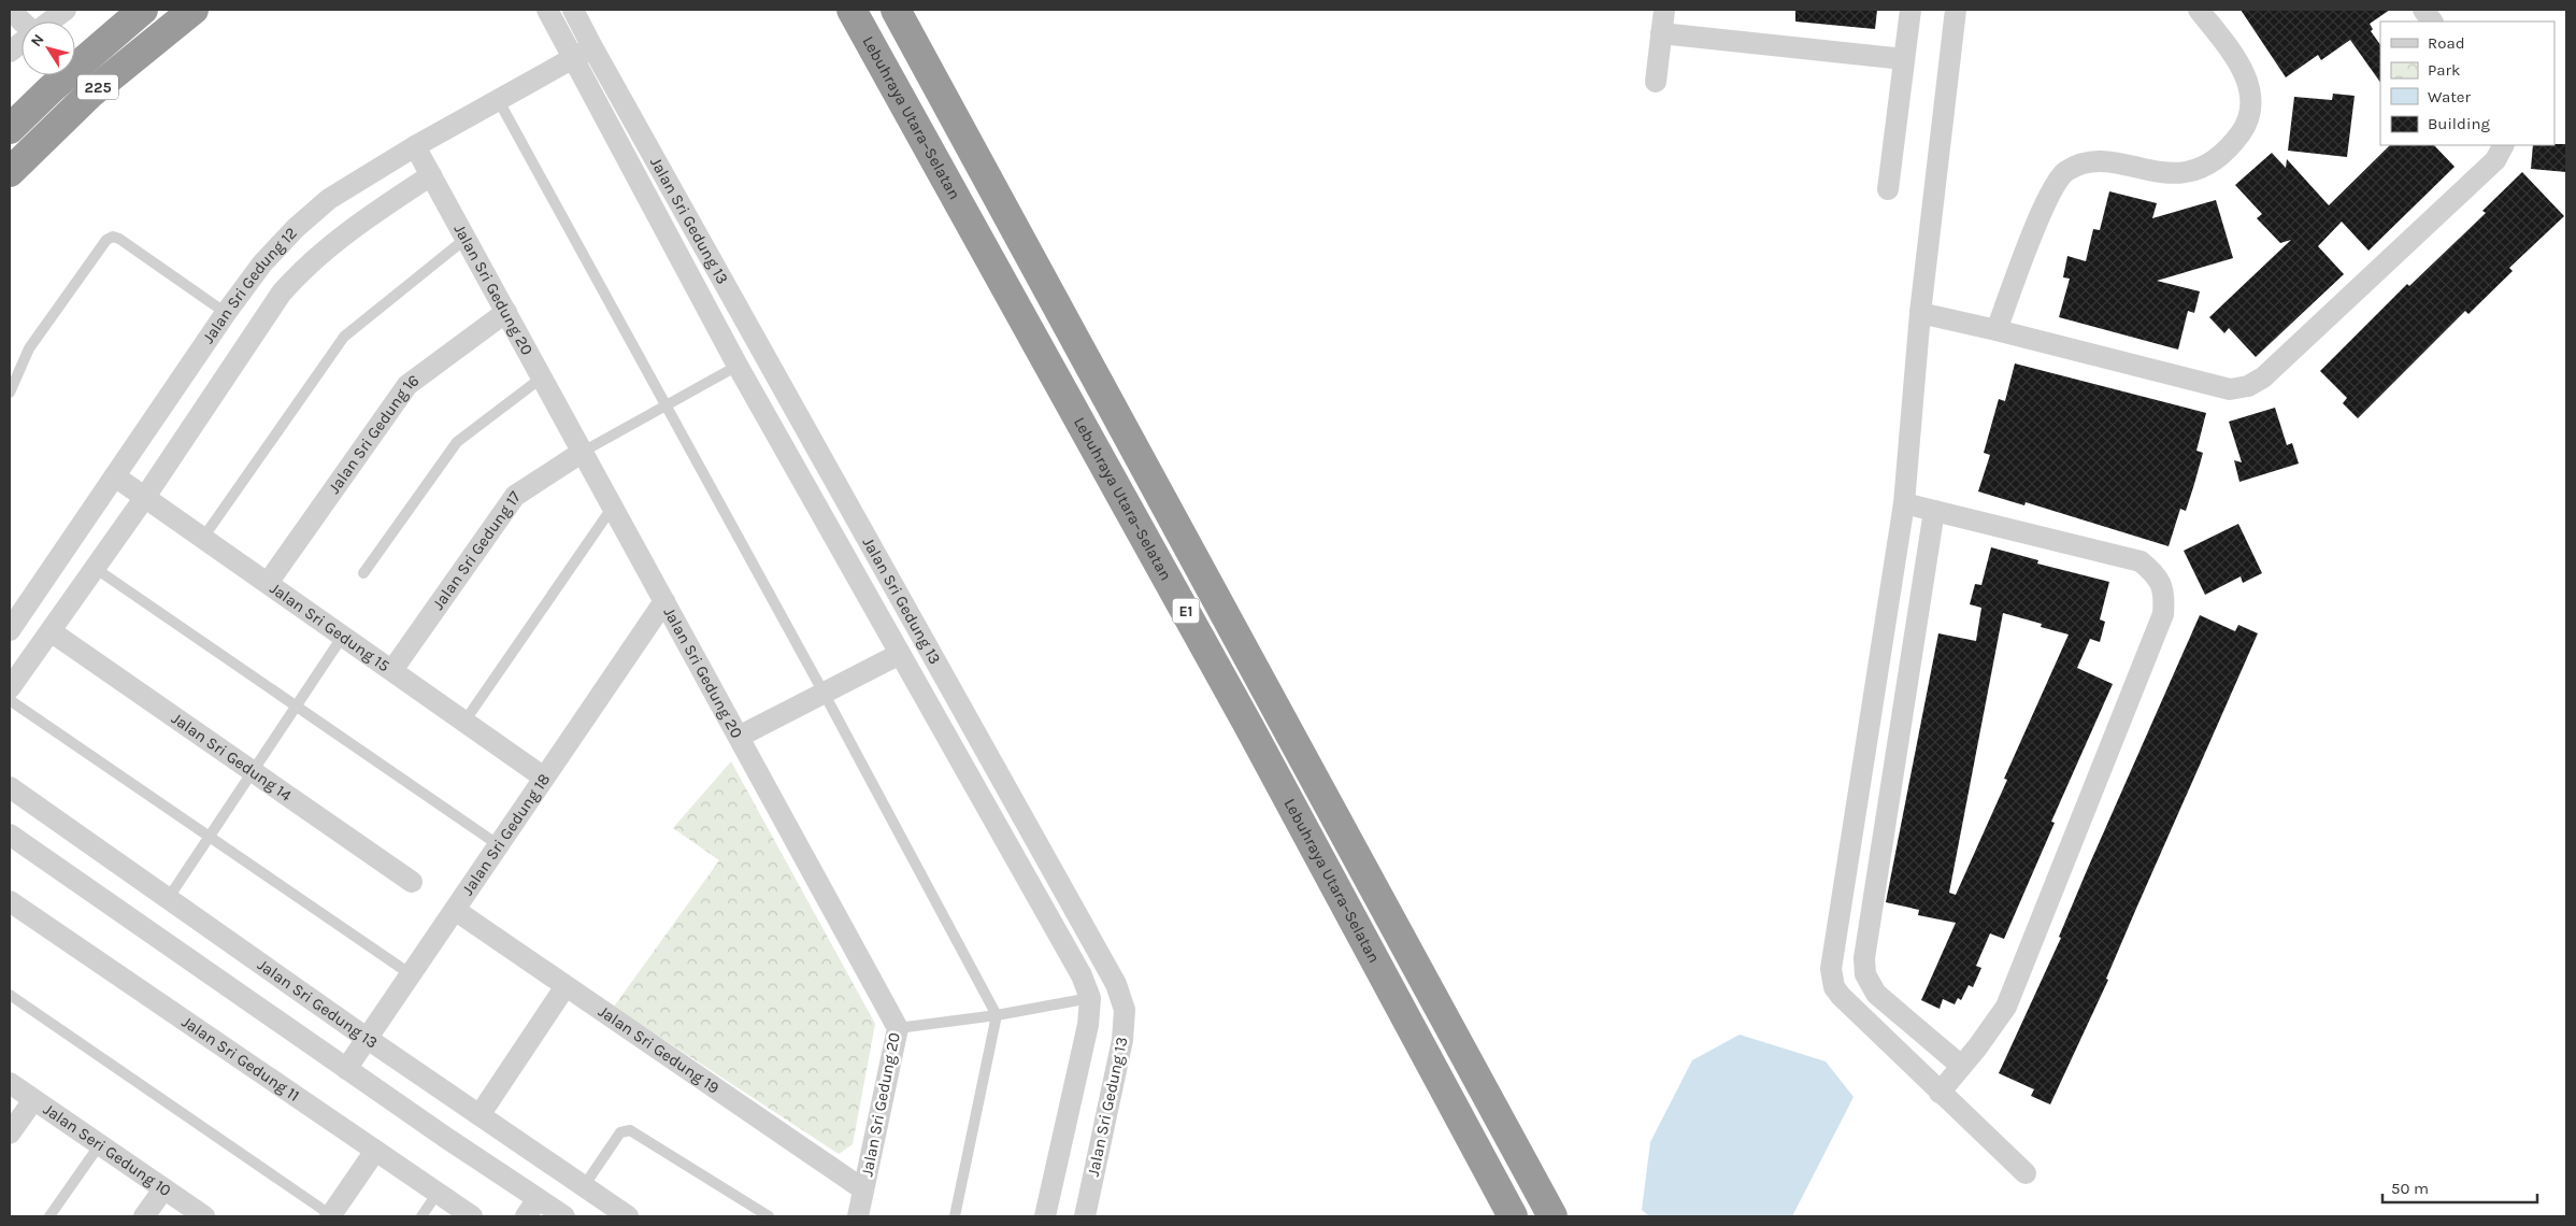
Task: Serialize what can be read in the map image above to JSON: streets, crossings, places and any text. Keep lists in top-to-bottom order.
{
  "streets": {
    "highway": ["225", "Lebuhraya Utara–Selatan", "E1"],
    "street": [
      "Jalan Sri Gedung 13",
      "Jalan Sri Gedung 12",
      "Jalan Sri Gedung 20",
      "Jalan Sri Gedung 16",
      "Jalan Sri Gedung 17",
      "Jalan Sri Gedung 15",
      "Jalan Sri Gedung 14",
      "Jalan Sri Gedung 18",
      "Jalan Sri Gedung 19",
      "Jalan Sri Gedung 11",
      "Jalan Seri Gedung 10"
    ]
  },
  "crossings": [
    ["Jalan Sri Gedung 13", "Jalan Sri Gedung 12"],
    ["Jalan Sri Gedung 13", "Jalan Sri Gedung 18"],
    ["Jalan Sri Gedung 12", "Jalan Sri Gedung 20"],
    ["Jalan Sri Gedung 12", "Jalan Sri Gedung 15"],
    ["Jalan Sri Gedung 12", "Jalan Sri Gedung 14"],
    ["Jalan Sri Gedung 20", "Jalan Sri Gedung 16"],
    ["Jalan Sri Gedung 20", "Jalan Sri Gedung 17"],
    ["Jalan Sri Gedung 20", "Jalan Sri Gedung 18"],
    ["Jalan Sri Gedung 20", "Jalan Sri Gedung 19"],
    ["Jalan Sri Gedung 16", "Jalan Sri Gedung 15"],
    ["Jalan Sri Gedung 17", "Jalan Sri Gedung 15"],
    ["Jalan Sri Gedung 15", "Jalan Sri Gedung 18"],
    ["Jalan Sri Gedung 18", "Jalan Sri Gedung 19"]
  ],
  "legend": [
    "Road",
    "Park",
    "Water",
    "Building"
  ],
  "scale_bar": "50 m",
  "north": "top left"
}
